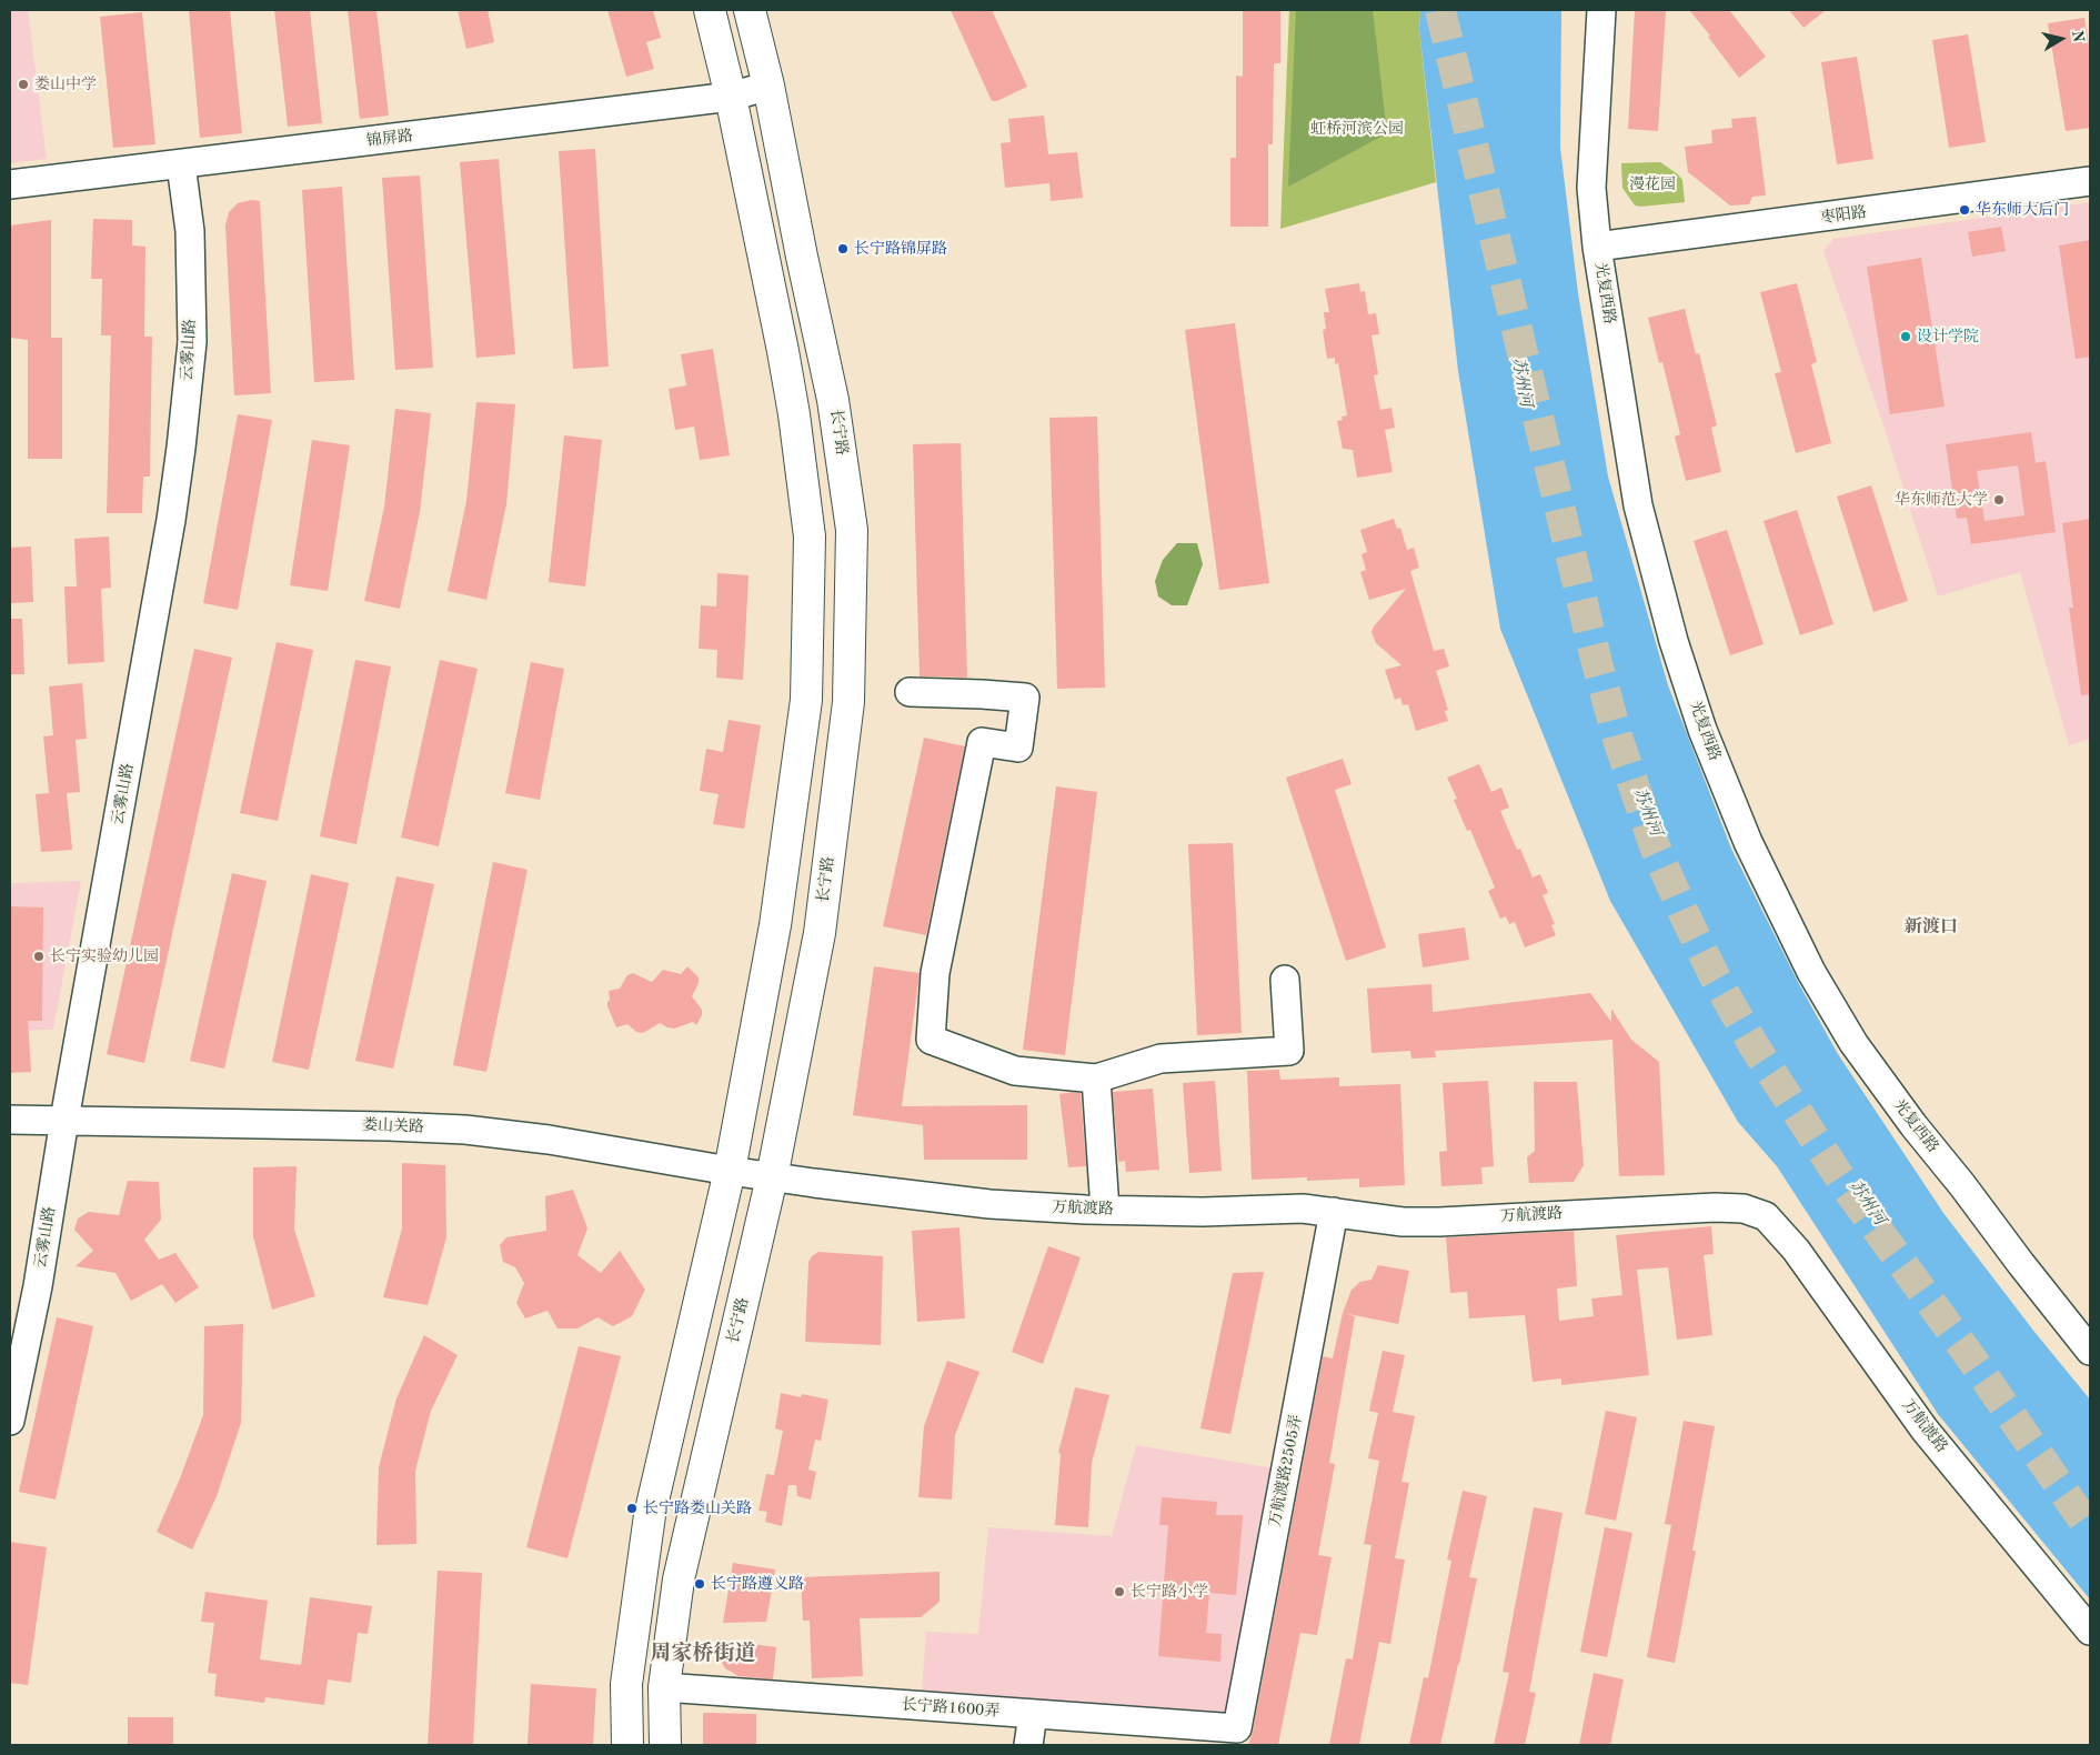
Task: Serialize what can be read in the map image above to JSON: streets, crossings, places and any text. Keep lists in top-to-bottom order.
{
  "streets": {
    "main road": ["长宁路"],
    "street": [
      "锦屏路",
      "枣阳路",
      "光复西路",
      "云雾山路",
      "娄山关路",
      "万航渡路",
      "万航渡路2505弄",
      "长宁路1600弄"
    ]
  },
  "crossings": [
    ["锦屏路", "云雾山路"],
    ["锦屏路", "长宁路"],
    ["枣阳路", "光复西路"],
    ["云雾山路", "娄山关路"],
    ["长宁路", "娄山关路"],
    ["长宁路", "万航渡路"],
    ["长宁路", "长宁路1600弄"],
    ["娄山关路", "万航渡路"],
    ["万航渡路", "万航渡路2505弄"],
    ["万航渡路2505弄", "长宁路1600弄"]
  ],
  "districts": ["新渡口", "周家桥街道"],
  "water": ["苏州河"],
  "parks": ["虹桥河滨公园", "漫花园"],
  "places": [
    "娄山中学",
    "华东师大后门",
    "长宁路锦屏路",
    "设计学院",
    "华东师范大学",
    "长宁实验幼儿园",
    "长宁路娄山关路",
    "长宁路遵义路",
    "长宁路小学"
  ],
  "north": "right"
}
